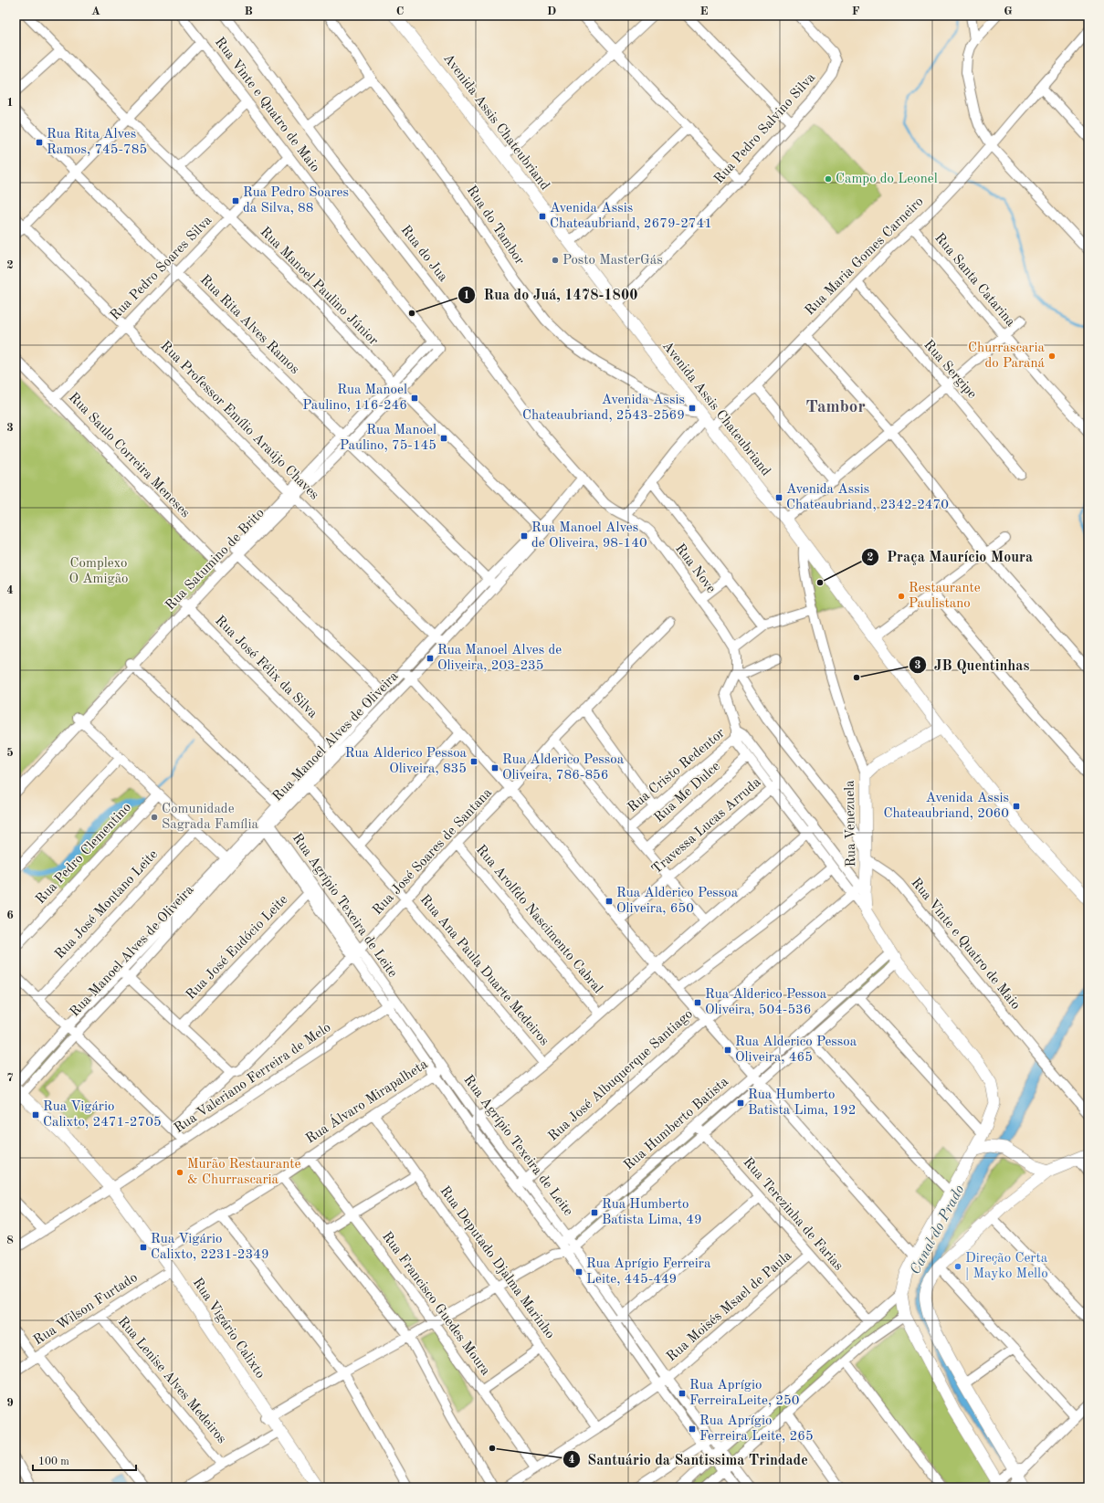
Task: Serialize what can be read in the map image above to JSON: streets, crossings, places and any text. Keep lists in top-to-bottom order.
{
  "streets": {
    "main road": ["Avenida Assis Chateubriand", "Rua Venezuela", "Rua Vigário Calixto"],
    "street": [
      "Rua Vinte e Quatro de Maio",
      "Rua Pedro Salvino Silva",
      "Rua do Tambor",
      "Rua do Jua",
      "Rua Maria Gomes Carneiro",
      "Rua Pedro Soares Silva",
      "Rua Santa Catarina",
      "Rua Manoel Paulino Júnior",
      "Rua Rita Alves Ramos",
      "Rua Sergipe",
      "Rua Professor Emílio Araújo Chaves",
      "Rua Saulo Correira Meneses",
      "Rua Satumino de Brito",
      "Rua Nove",
      "Rua José Félix da Silva",
      "Rua Manoel Alves de Oliveira",
      "Rua Cristo Redentor",
      "Rua Me Dulce",
      "Travessa Lucas Arruda",
      "Rua José Soares de Santana",
      "Rua Pedro Clementino",
      "Rua José Montano Leite",
      "Rua Agrípio Texeira de Leite",
      "Rua Arolfdo Nascimento Cabral",
      "Rua José Eudócio Leite",
      "Rua Ana Paula Duarte Medeiros",
      "Rua José Albuquerque Santiago",
      "Rua Valeriano Ferreira de Melo",
      "Rua Álvaro Mirapalheta",
      "Rua Humberto Batista",
      "Rua Terezinha de Farias",
      "Rua Deputado Djalma Marinho",
      "Rua Francisco Guedes Moura",
      "Rua Moisés Msael de Paula",
      "Rua Wilson Furtado",
      "Rua Lenise Alves Medeiros"
    ]
  },
  "crossings": [
    ["Rua Vinte e Quatro de Maio", "Rua Pedro Soares Silva"],
    ["Rua Vinte e Quatro de Maio", "Rua Satumino de Brito"],
    ["Rua Vinte e Quatro de Maio", "Rua Venezuela"],
    ["Avenida Assis Chateubriand", "Rua Pedro Salvino Silva"],
    ["Avenida Assis Chateubriand", "Rua do Tambor"],
    ["Avenida Assis Chateubriand", "Rua Maria Gomes Carneiro"],
    ["Avenida Assis Chateubriand", "Rua Venezuela"],
    ["Rua do Jua", "Rua Nove"],
    ["Rua do Jua", "Rua Manoel Alves de Oliveira"],
    ["Rua Maria Gomes Carneiro", "Rua Santa Catarina"],
    ["Rua Maria Gomes Carneiro", "Rua Sergipe"],
    ["Rua Pedro Soares Silva", "Rua Manoel Paulino Júnior"],
    ["Rua Pedro Soares Silva", "Rua Rita Alves Ramos"],
    ["Rua Pedro Soares Silva", "Rua Professor Emílio Araújo Chaves"],
    ["Rua Pedro Soares Silva", "Rua Saulo Correira Meneses"],
    ["Rua Manoel Paulino Júnior", "Rua Satumino de Brito"],
    ["Rua Manoel Paulino Júnior", "Rua Manoel Alves de Oliveira"],
    ["Rua Rita Alves Ramos", "Rua Satumino de Brito"],
    ["Rua Rita Alves Ramos", "Rua Manoel Alves de Oliveira"],
    ["Rua Professor Emílio Araújo Chaves", "Rua Satumino de Brito"],
    ["Rua Professor Emílio Araújo Chaves", "Rua Manoel Alves de Oliveira"],
    ["Rua Saulo Correira Meneses", "Rua Satumino de Brito"],
    ["Rua Satumino de Brito", "Rua José Félix da Silva"],
    ["Rua José Félix da Silva", "Rua Manoel Alves de Oliveira"],
    ["Rua Manoel Alves de Oliveira", "Rua Agrípio Texeira de Leite"],
    ["Rua Manoel Alves de Oliveira", "Rua Ana Paula Duarte Medeiros"],
    ["Rua Manoel Alves de Oliveira", "Rua Vigário Calixto"],
    ["Rua Venezuela", "Rua José Albuquerque Santiago"],
    ["Rua José Soares de Santana", "Rua Agrípio Texeira de Leite"],
    ["Rua José Soares de Santana", "Rua Arolfdo Nascimento Cabral"],
    ["Rua José Soares de Santana", "Rua Ana Paula Duarte Medeiros"],
    ["Rua Agrípio Texeira de Leite", "Rua José Eudócio Leite"],
    ["Rua Agrípio Texeira de Leite", "Rua José Albuquerque Santiago"],
    ["Rua Agrípio Texeira de Leite", "Rua Valeriano Ferreira de Melo"],
    ["Rua Agrípio Texeira de Leite", "Rua Álvaro Mirapalheta"],
    ["Rua Agrípio Texeira de Leite", "Rua Humberto Batista"],
    ["Rua Agrípio Texeira de Leite", "Rua Moisés Msael de Paula"],
    ["Rua Valeriano Ferreira de Melo", "Rua Vigário Calixto"],
    ["Rua Álvaro Mirapalheta", "Rua Deputado Djalma Marinho"],
    ["Rua Álvaro Mirapalheta", "Rua Francisco Guedes Moura"],
    ["Rua Álvaro Mirapalheta", "Rua Vigário Calixto"],
    ["Rua Humberto Batista", "Rua Terezinha de Farias"],
    ["Rua Terezinha de Farias", "Rua Moisés Msael de Paula"],
    ["Rua Deputado Djalma Marinho", "Rua Moisés Msael de Paula"],
    ["Rua Francisco Guedes Moura", "Rua Moisés Msael de Paula"],
    ["Rua Wilson Furtado", "Rua Vigário Calixto"],
    ["Rua Wilson Furtado", "Rua Lenise Alves Medeiros"]
  ],
  "districts": ["Tambor"],
  "water": ["Canal do Prado"],
  "parks": ["Complexo O Amigão"],
  "places": {
    "transit": [
      "Rua Rita Alves Ramos, 745-785",
      "Rua Pedro Soares da Silva, 88",
      "Avenida Assis Chateaubriand, 2679-2741",
      "Rua Manoel Paulino, 116-246",
      "Avenida Assis Chateaubriand, 2543-2569",
      "Rua Manoel Paulino, 75-145",
      "Avenida Assis Chateaubriand, 2342-2470",
      "Rua Manoel Alves de Oliveira, 98-140",
      "Rua Manoel Alves de Oliveira, 203-235",
      "Rua Alderico Pessoa Oliveira, 835",
      "Rua Alderico Pessoa Oliveira, 786-856",
      "Avenida Assis Chateaubriand, 2060",
      "Rua Alderico Pessoa Oliveira, 650",
      "Rua Alderico Pessoa Oliveira, 504-536",
      "Rua Alderico Pessoa Oliveira, 465",
      "Rua Humberto Batista Lima, 192",
      "Rua Vigário Calixto, 2471-2705",
      "Rua Humberto Batista Lima, 49",
      "Rua Vigário Calixto, 2231-2349",
      "Rua Aprígio Ferreira Leite, 445-449",
      "Rua Aprígio FerreiraLeite, 250",
      "Rua Aprígio Ferreira Leite, 265"
    ],
    "other": [
      "Campo do Leonel",
      "Posto MasterGás",
      "Rua do Juá, 1478-1800",
      "Churrascaria do Paraná",
      "Praça Maurício Moura",
      "Restaurante Paulistano",
      "JB Quentinhas",
      "Comunidade Sagrada Família",
      "Murão Restaurante & Churrascaria",
      "Direção Certa | Mayko Mello",
      "Santuário da Santissima Trindade"
    ]
  },
  "scale_bar": "100 m",
  "grid": {
    "columns": [
      "A",
      "B",
      "C",
      "D",
      "E",
      "F",
      "G"
    ],
    "rows": [
      "1",
      "2",
      "3",
      "4",
      "5",
      "6",
      "7",
      "8",
      "9"
    ]
  }
}
